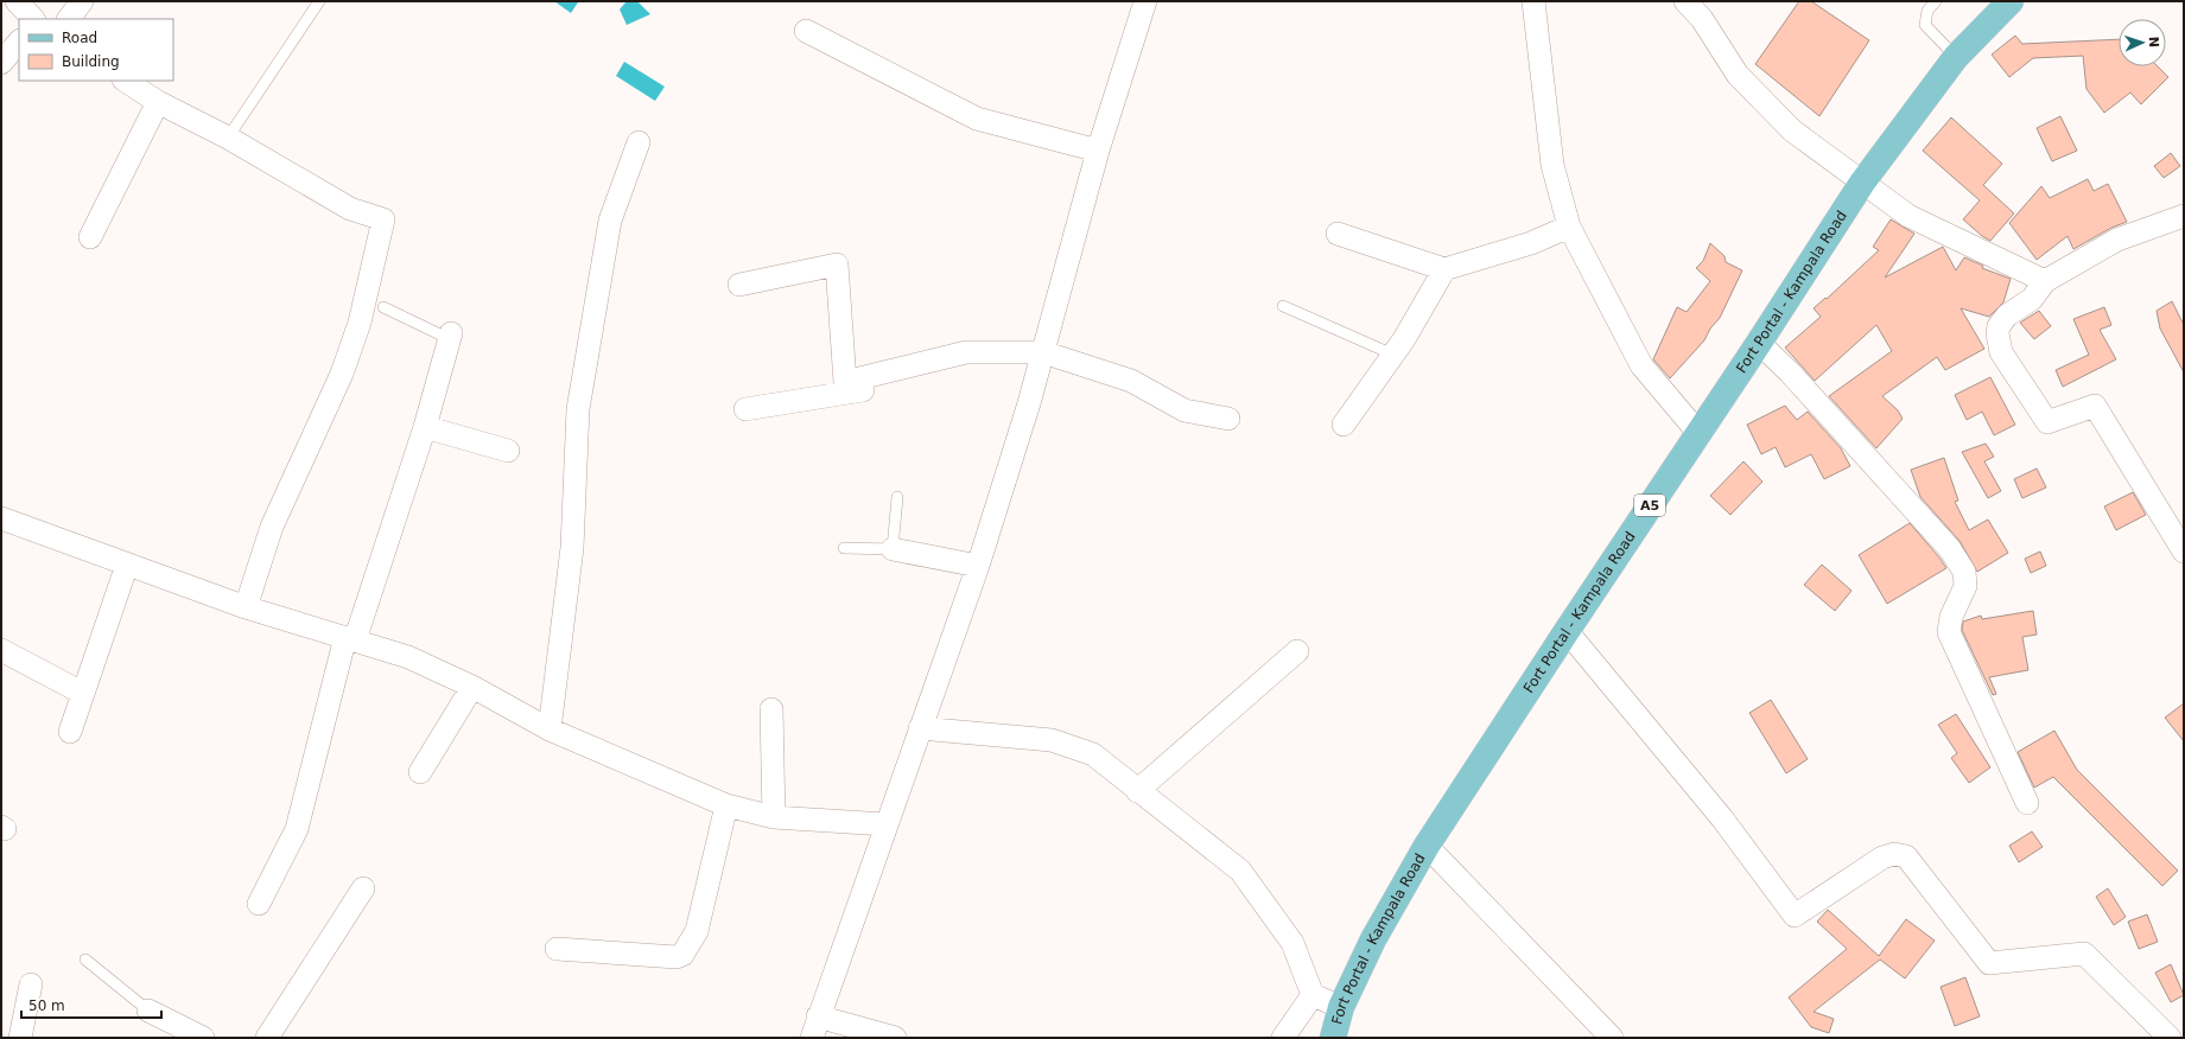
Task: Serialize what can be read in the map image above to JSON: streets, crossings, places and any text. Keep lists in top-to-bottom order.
{
  "streets": {
    "main road": ["Fort Portal - Kampala Road", "A5"]
  },
  "legend": ["Road", "Building"],
  "scale_bar": "50 m",
  "north": "right"
}
